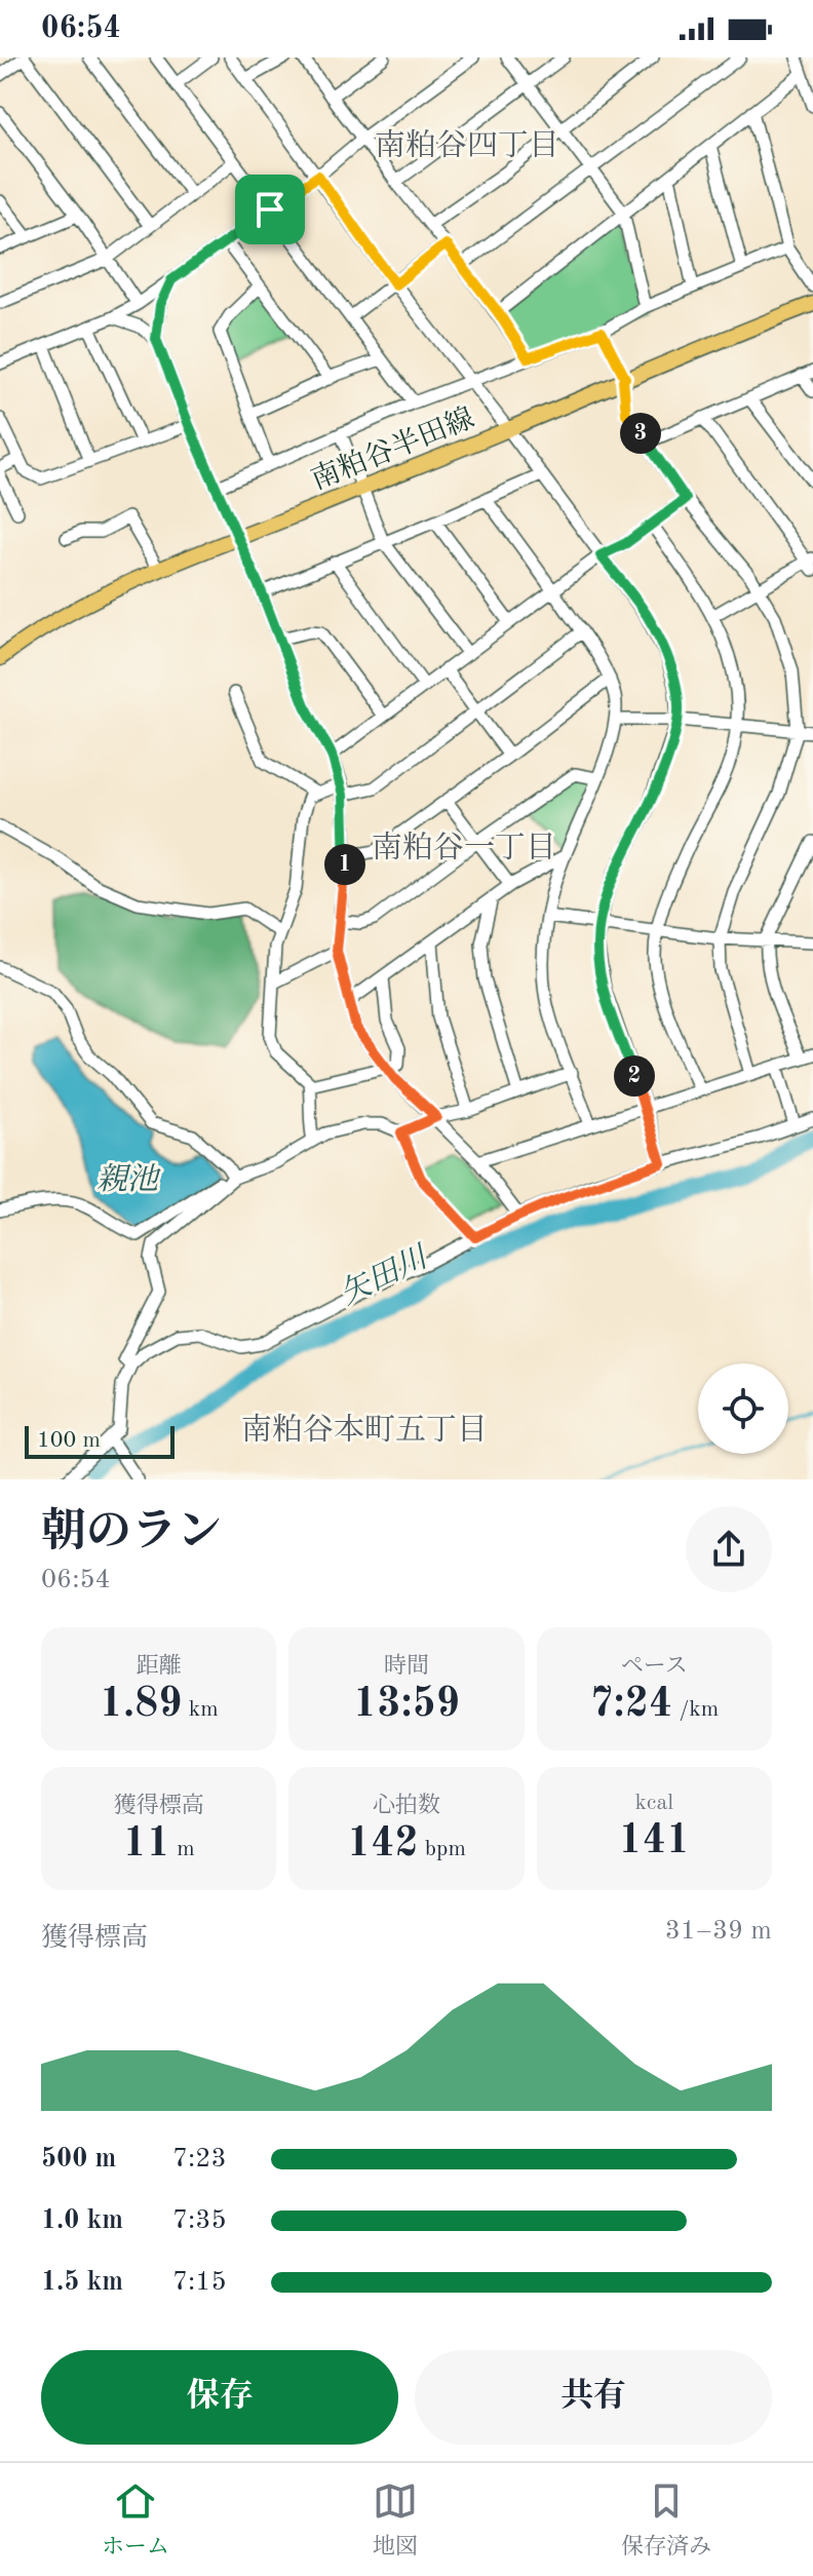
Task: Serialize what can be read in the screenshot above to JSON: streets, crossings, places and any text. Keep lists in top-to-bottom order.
{
  "streets": {
    "main road": ["南粕谷半田線"]
  },
  "districts": ["南粕谷四丁目", "南粕谷一丁目", "南粕谷本町五丁目"],
  "water": ["親池", "矢田川"],
  "scale_bar": "100 m",
  "page": {
    "status": "06:54",
    "pins": ["3", "1", "2"],
    "scale": "100 m",
    "heading": ["朝のラン", "06:54"],
    "stats": [
      ["距離", "1.89 km"],
      ["時間", "13:59"],
      ["ペース", "7:24 /km"],
      ["獲得標高", "11 m"],
      ["心拍数", "142 bpm"],
      ["kcal", "141"]
    ],
    "chart": ["獲得標高", "31–39 m"],
    "list": [
      {
        "name": "500 m",
        "note": "7:23"
      },
      {
        "name": "1.0 km",
        "note": "7:35"
      },
      {
        "name": "1.5 km",
        "note": "7:15"
      }
    ],
    "buttons": ["保存", "共有"],
    "tabs": ["ホーム", "地図", "保存済み"]
  }
}
